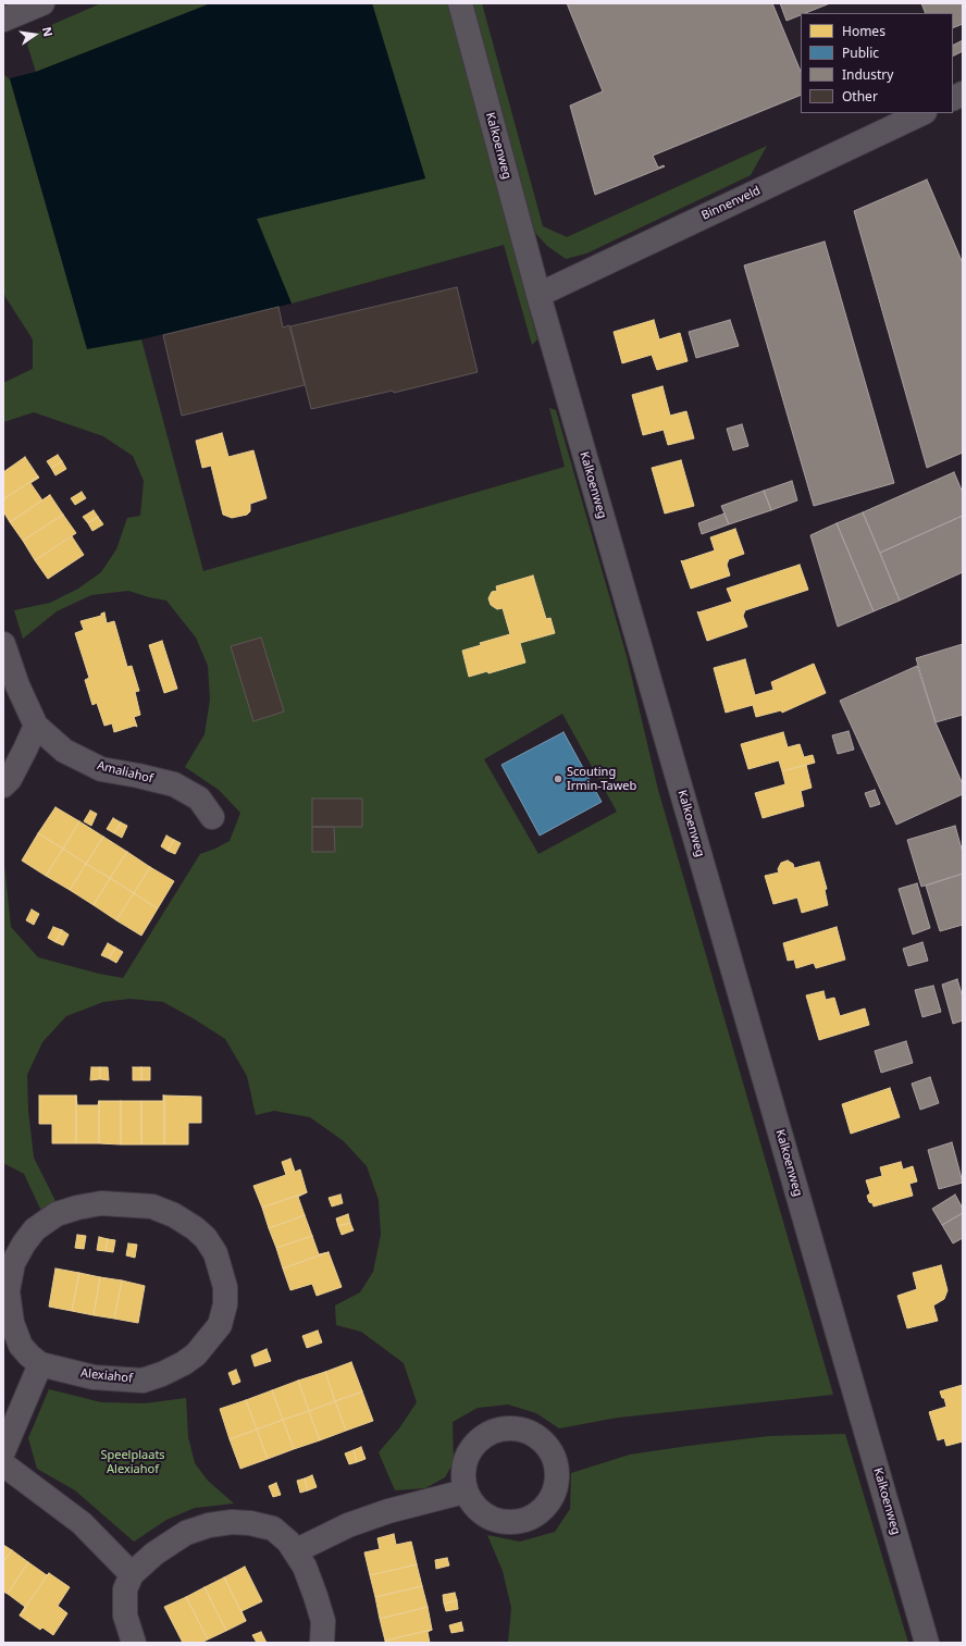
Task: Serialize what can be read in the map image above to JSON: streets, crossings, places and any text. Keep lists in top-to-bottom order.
{
  "streets": {
    "street": [
      "Kalkoenweg",
      "Binnenveld",
      "Amaliahof",
      "Alexiahof"
    ]
  },
  "crossings": [
    ["Kalkoenweg", "Binnenveld"]
  ],
  "parks": ["Speelplaats Alexiahof"],
  "places": ["Scouting Irmin-Taweb"],
  "legend": [
    "Homes",
    "Public",
    "Industry",
    "Other"
  ],
  "north": "right"
}
